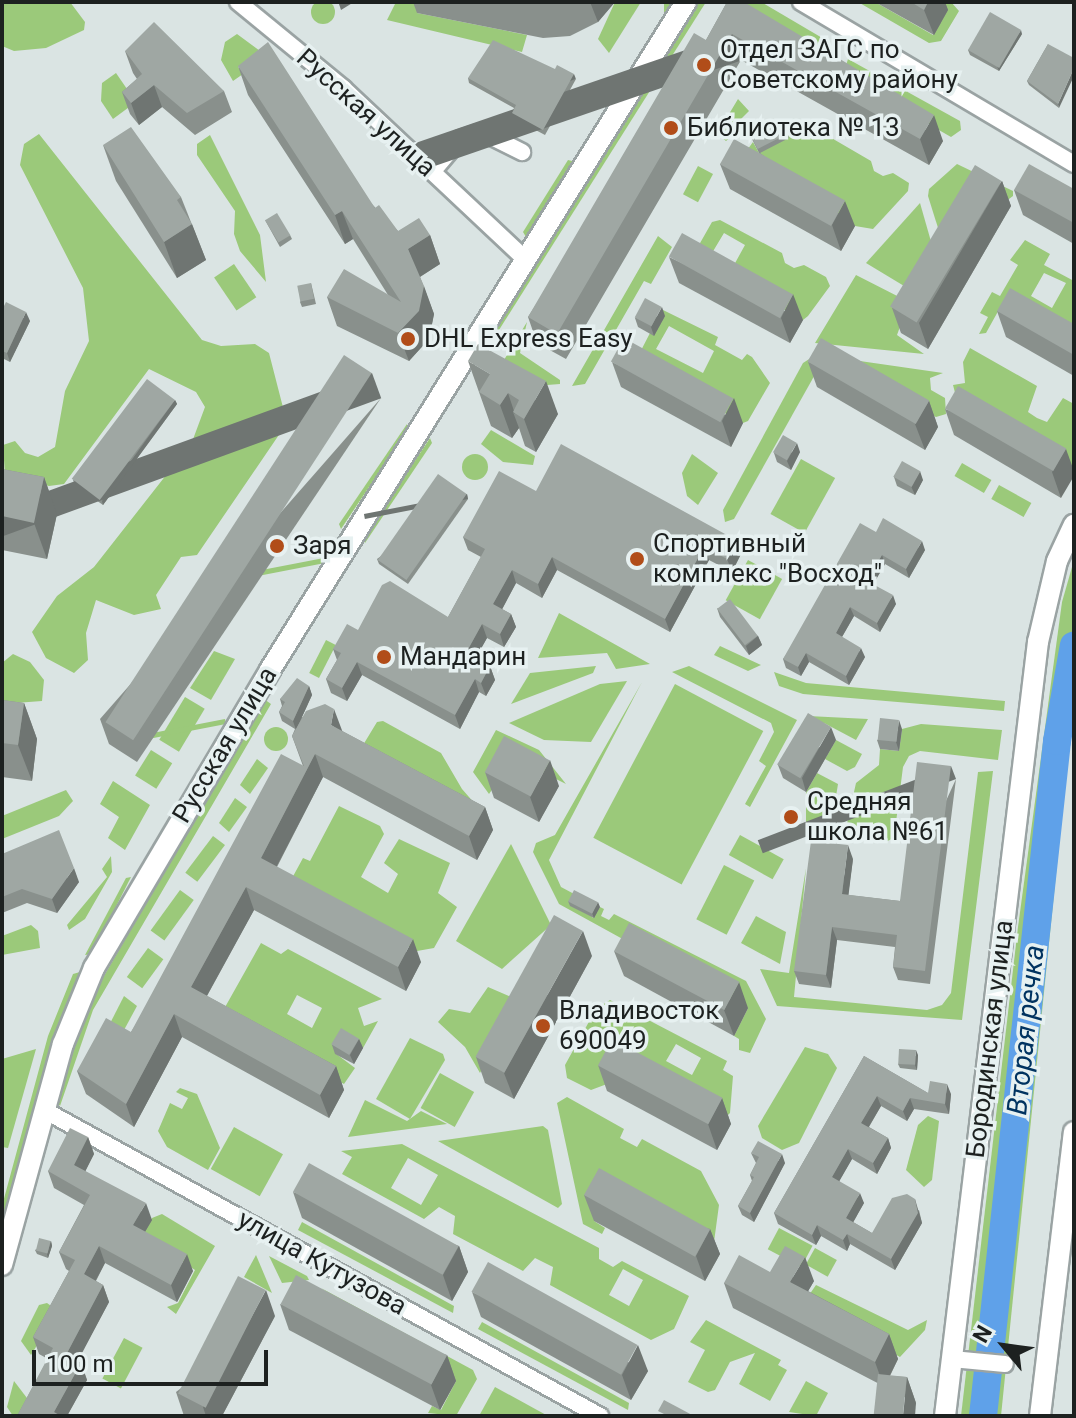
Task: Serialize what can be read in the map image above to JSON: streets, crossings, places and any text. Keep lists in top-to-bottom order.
{
  "streets": {
    "main road": ["Русская улица", "Бородинская улица"],
    "street": ["улица Кутузова"]
  },
  "crossings": [
    ["Русская улица", "улица Кутузова"]
  ],
  "water": ["Вторая речка"],
  "places": [
    "Отдел ЗАГС по Советскому району",
    "Библиотека № 13",
    "DHL Express Easy",
    "Заря",
    "Спортивный комплекс \"Восход\"",
    "Мандарин",
    "Средняя школа №61",
    "Владивосток 690049"
  ],
  "scale_bar": "100 m",
  "north": "top left"
}
